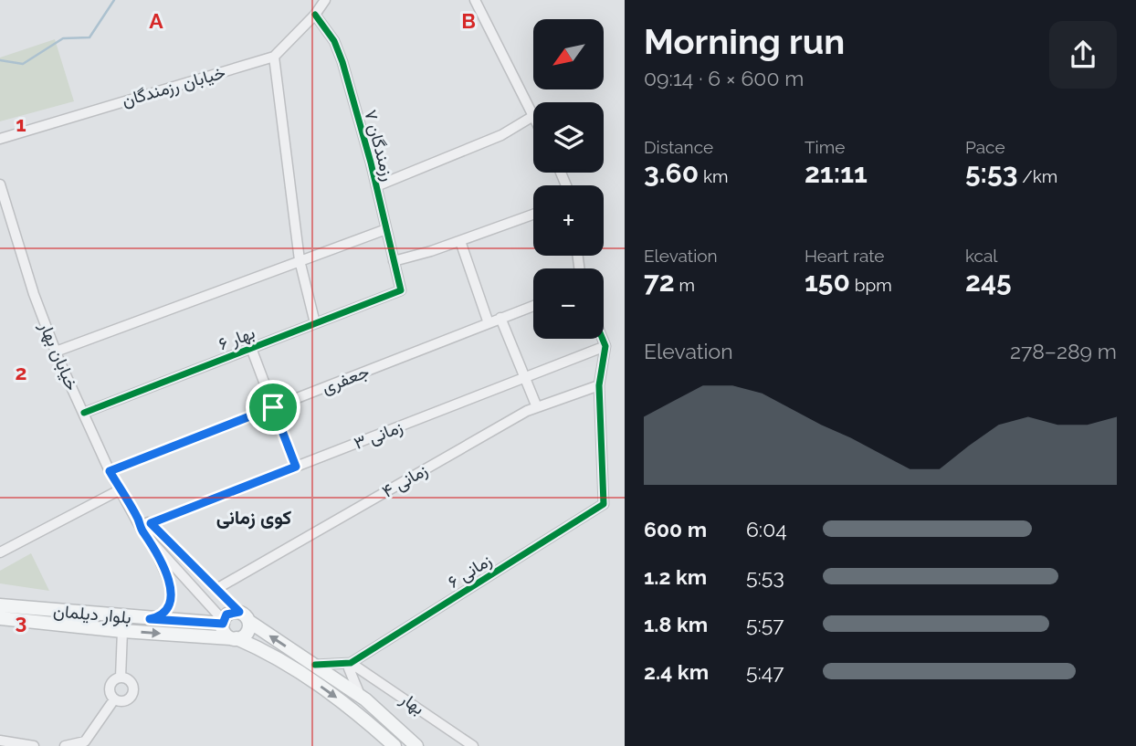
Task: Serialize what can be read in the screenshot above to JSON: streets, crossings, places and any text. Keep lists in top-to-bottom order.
{
  "streets": {
    "main road": ["بلوار دیلمان"],
    "street": [
      "خیابان رزمندگان",
      "رزمندگان ۷",
      "بهار ۶",
      "خیابان بهار",
      "جعفری",
      "زمانی ۳",
      "زمانی ۴",
      "زمانی ۶",
      "بهار"
    ]
  },
  "crossings": [
    ["خیابان رزمندگان", "رزمندگان ۷"],
    ["رزمندگان ۷", "بهار ۶"],
    ["بهار ۶", "خیابان بهار"],
    ["خیابان بهار", "جعفری"],
    ["خیابان بهار", "بلوار دیلمان"],
    ["زمانی ۴", "زمانی ۶"],
    ["زمانی ۶", "بهار"]
  ],
  "districts": ["کوی زمانی"],
  "north": "bottom left",
  "page": {
    "heading": ["Morning run", "09:14 · 6 × 600 m"],
    "map_buttons": ["+", "−"],
    "stats": [
      ["Distance", "3.60 km"],
      ["Time", "21:11"],
      ["Pace", "5:53 /km"],
      ["Elevation", "72 m"],
      ["Heart rate", "150 bpm"],
      ["kcal", "245"]
    ],
    "chart": ["Elevation", "278–289 m"],
    "list": [
      {
        "name": "600 m",
        "note": "6:04"
      },
      {
        "name": "1.2 km",
        "note": "5:53"
      },
      {
        "name": "1.8 km",
        "note": "5:57"
      },
      {
        "name": "2.4 km",
        "note": "5:47"
      }
    ]
  },
  "grid": {
    "columns": ["A", "B"],
    "rows": ["1", "2", "3"]
  }
}
